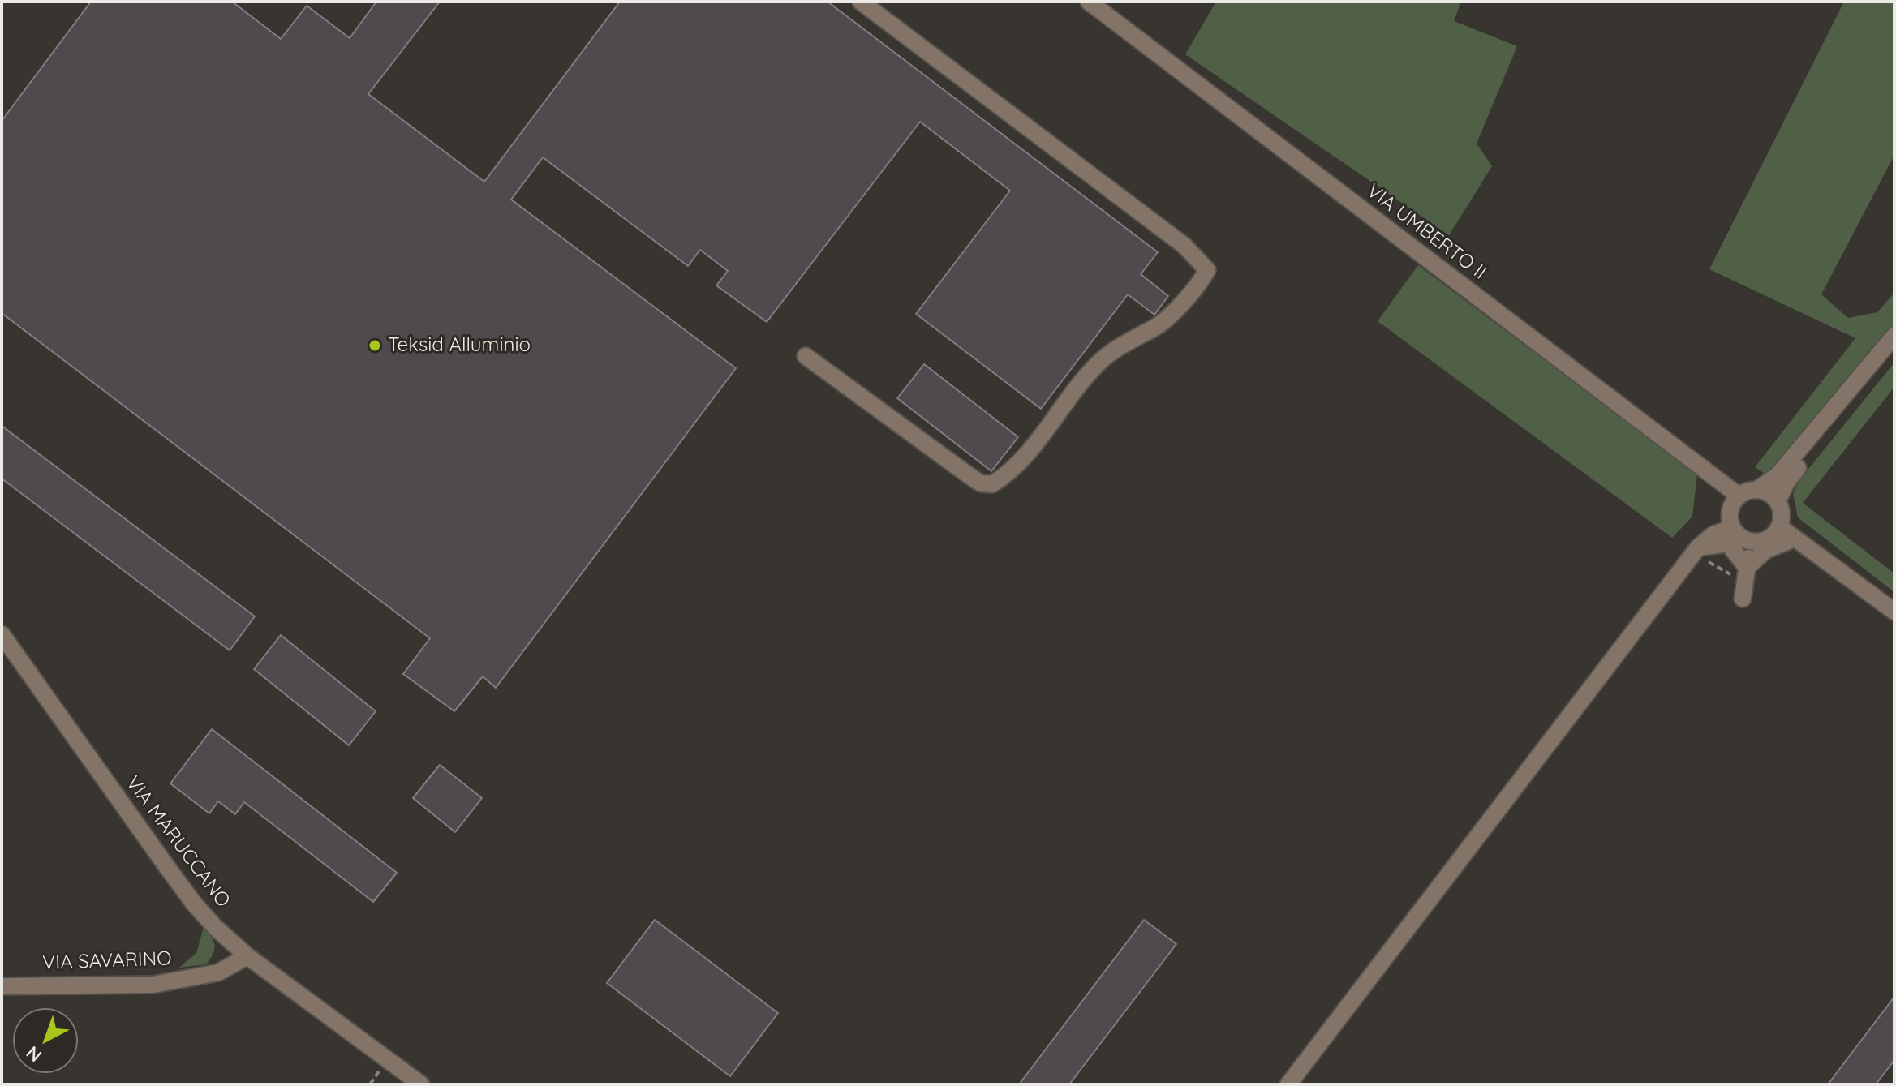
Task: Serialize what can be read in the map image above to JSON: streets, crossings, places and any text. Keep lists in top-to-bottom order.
{
  "streets": {
    "street": ["VIA UMBERTO II", "VIA MARUCCANO", "VIA SAVARINO"]
  },
  "crossings": [
    ["VIA MARUCCANO", "VIA SAVARINO"]
  ],
  "places": ["Teksid Alluminio"],
  "north": "bottom left"
}
